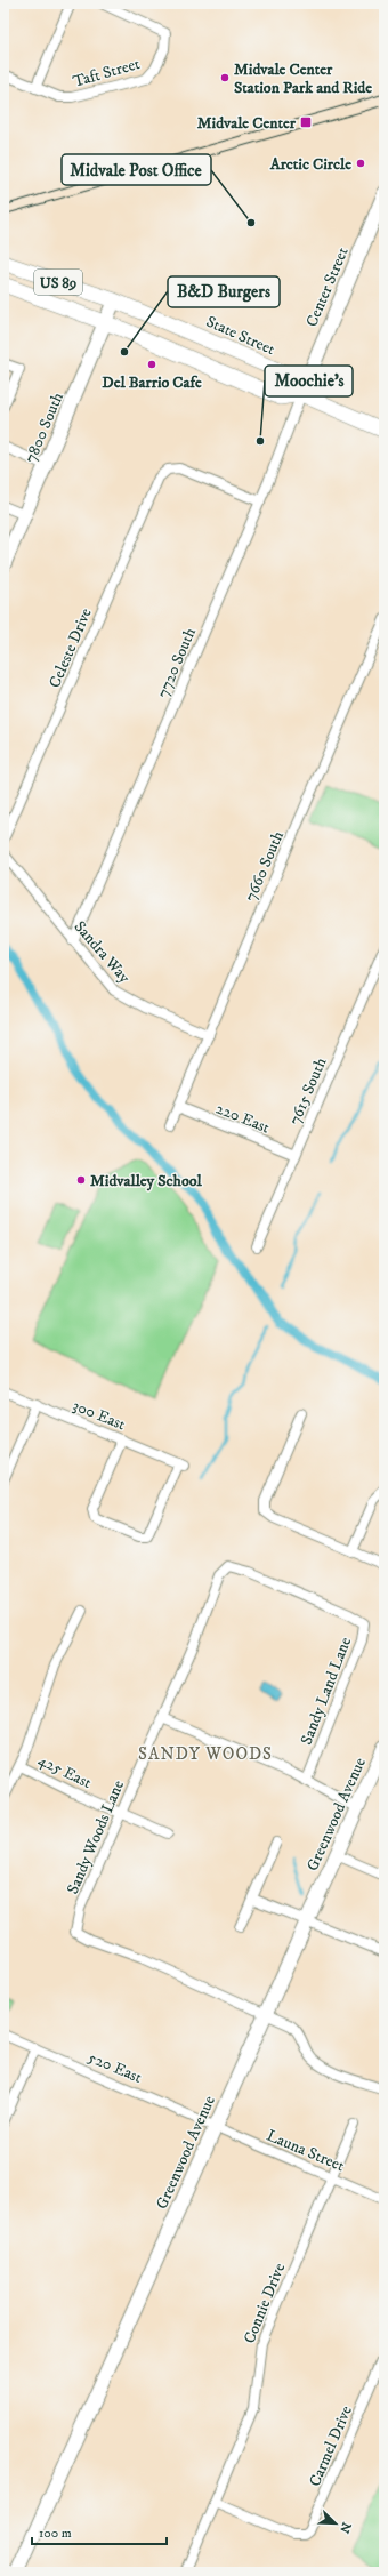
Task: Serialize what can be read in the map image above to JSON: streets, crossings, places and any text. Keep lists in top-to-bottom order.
{
  "streets": {
    "main road": ["US 89", "State Street"],
    "street": [
      "Taft Street",
      "Center Street",
      "7800 South",
      "Celeste Drive",
      "7720 South",
      "7660 South",
      "Sandra Way",
      "7615 South",
      "220 East",
      "300 East",
      "Sandy Land Lane",
      "425 East",
      "Greenwood Avenue",
      "Sandy Woods Lane",
      "520 East",
      "Launa Street",
      "Connie Drive",
      "Carmel Drive"
    ]
  },
  "crossings": [
    ["Center Street", "State Street"],
    ["Center Street", "7720 South"],
    ["State Street", "7800 South"],
    ["State Street", "7720 South"],
    ["Celeste Drive", "7720 South"],
    ["7720 South", "Sandra Way"],
    ["7660 South", "Sandra Way"],
    ["7660 South", "220 East"],
    ["7615 South", "220 East"],
    ["Sandy Land Lane", "Sandy Woods Lane"],
    ["425 East", "Sandy Woods Lane"],
    ["Greenwood Avenue", "Sandy Woods Lane"],
    ["Greenwood Avenue", "520 East"],
    ["Greenwood Avenue", "Launa Street"],
    ["520 East", "Launa Street"],
    ["Launa Street", "Connie Drive"],
    ["Connie Drive", "Carmel Drive"]
  ],
  "districts": ["SANDY WOODS"],
  "places": {
    "other": [
      "Midvale Center Station Park and Ride",
      "Arctic Circle",
      "Midvale Post Office",
      "B&D Burgers",
      "Del Barrio Cafe",
      "Moochie's",
      "Midvalley School"
    ],
    "transit": ["Midvale Center"]
  },
  "scale_bar": "100 m",
  "north": "bottom right"
}
